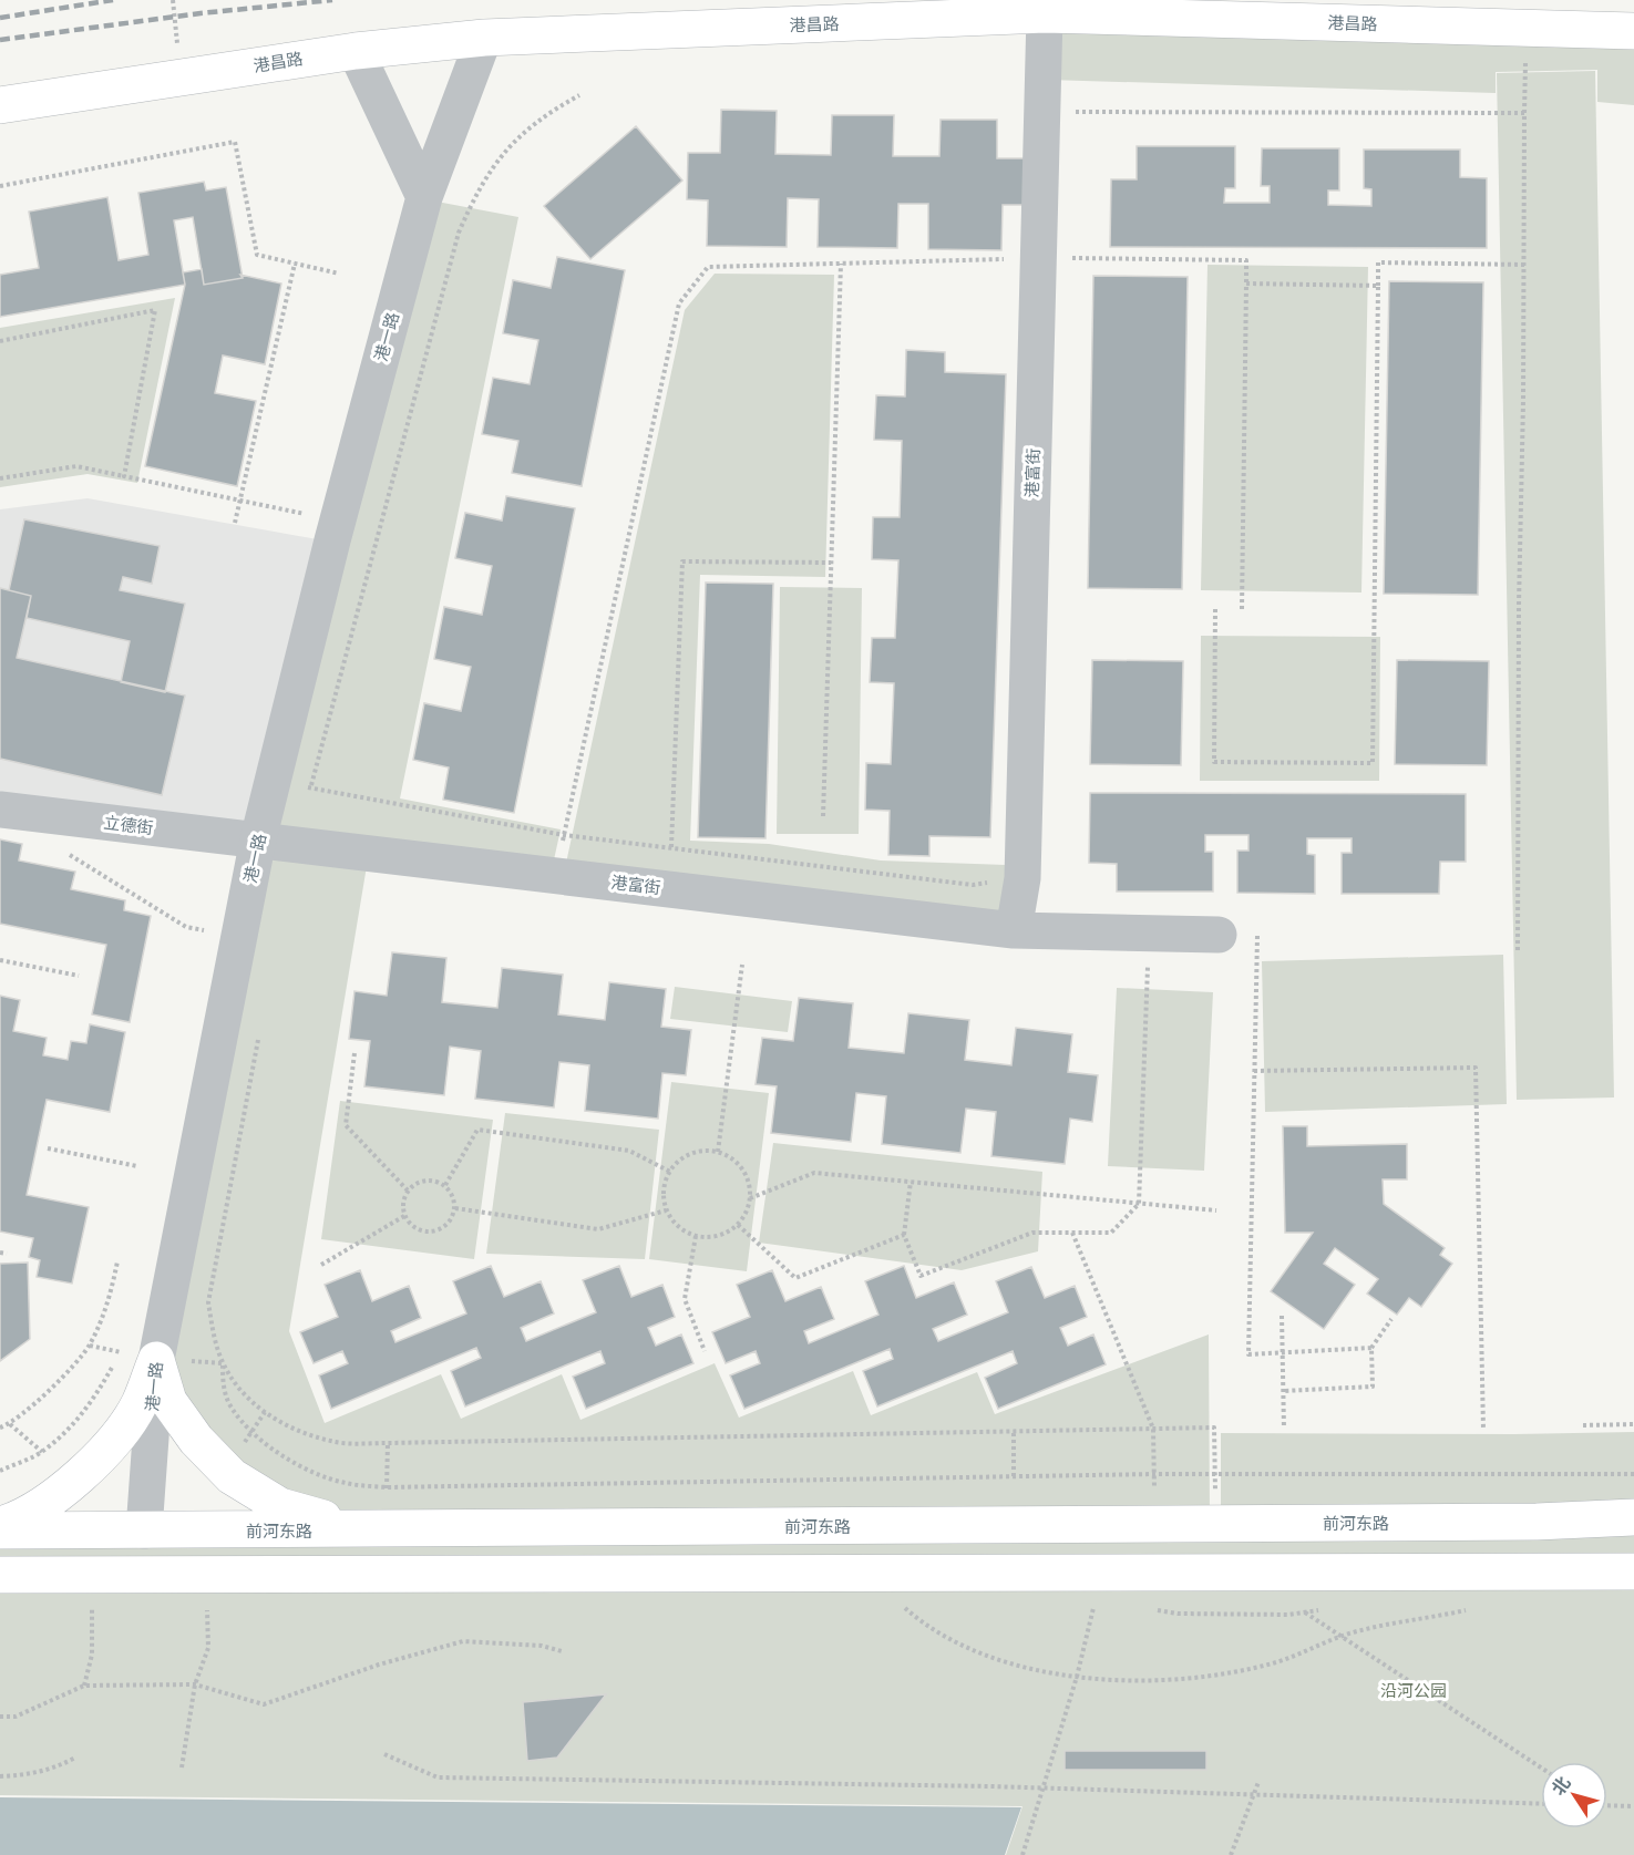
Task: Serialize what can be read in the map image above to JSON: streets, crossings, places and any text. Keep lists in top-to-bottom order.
{
  "streets": {
    "main road": ["港昌路", "前河东路"],
    "street": ["港一路", "港富街", "立德街"]
  },
  "crossings": [
    ["港昌路", "港一路"],
    ["港昌路", "港富街"],
    ["港一路", "港富街"],
    ["港一路", "立德街"],
    ["港一路", "前河东路"],
    ["港富街", "立德街"]
  ],
  "parks": ["沿河公园"],
  "north": "top left"
}
